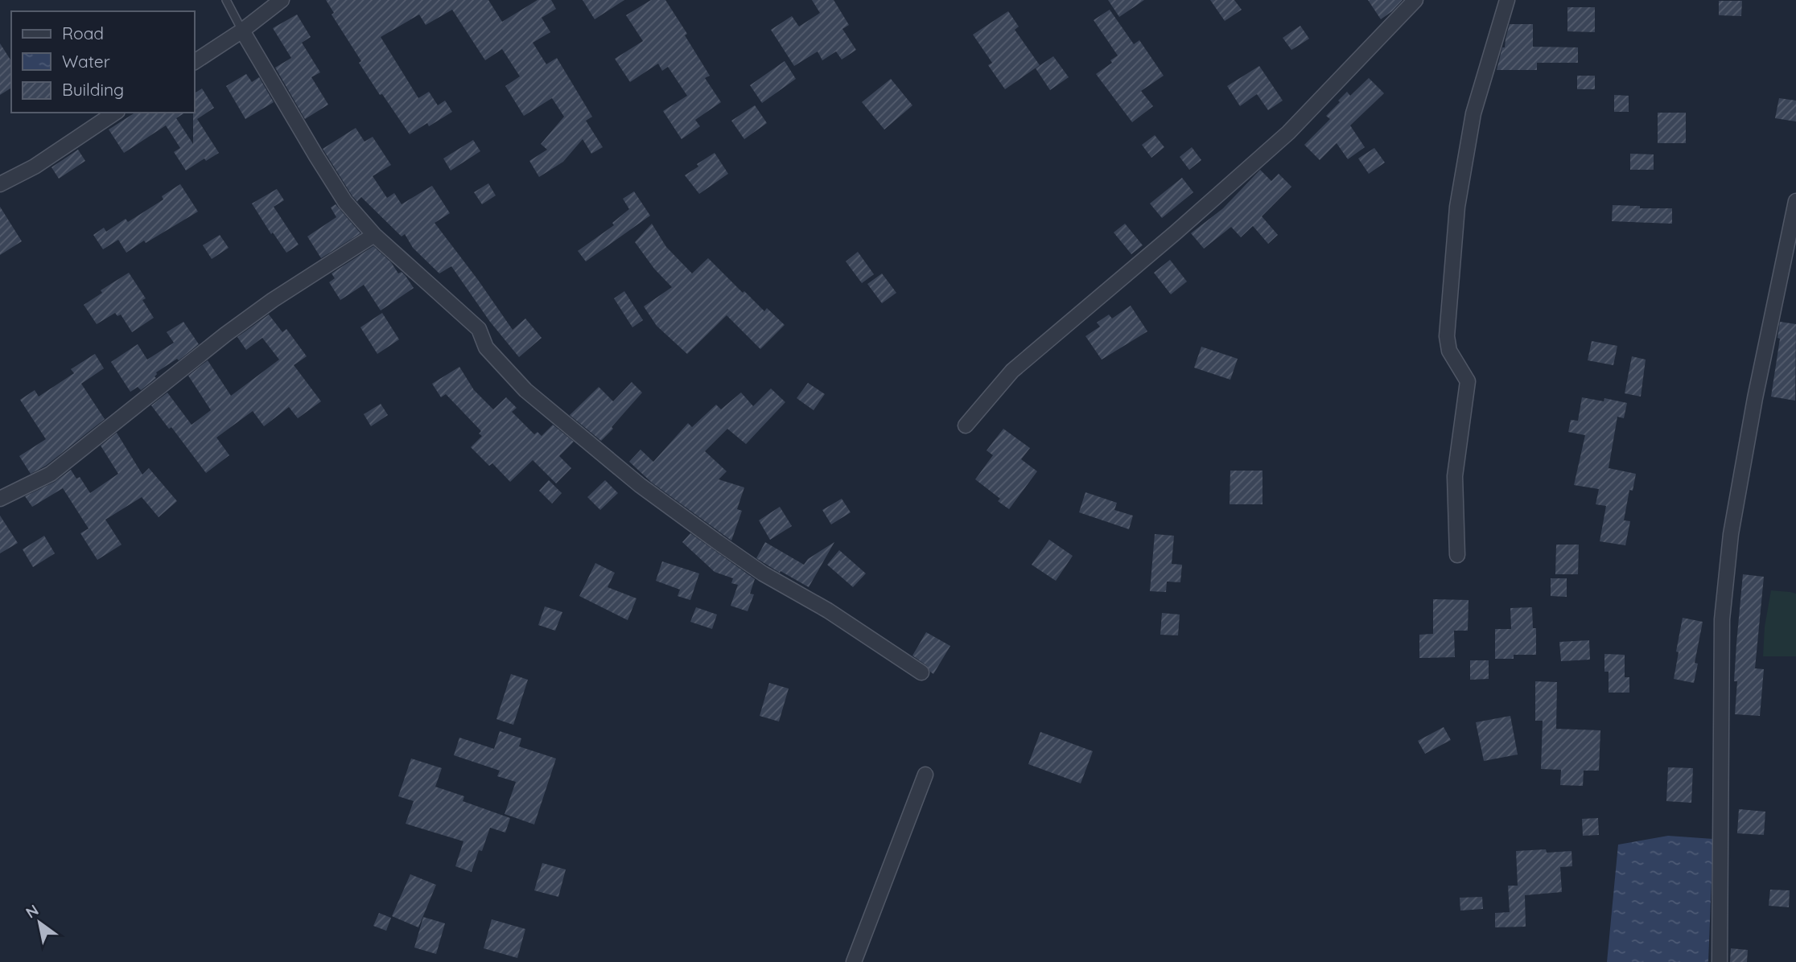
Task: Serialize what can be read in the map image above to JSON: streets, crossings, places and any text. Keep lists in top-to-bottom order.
{
  "legend": ["Road", "Water", "Building"],
  "north": "top left"
}
